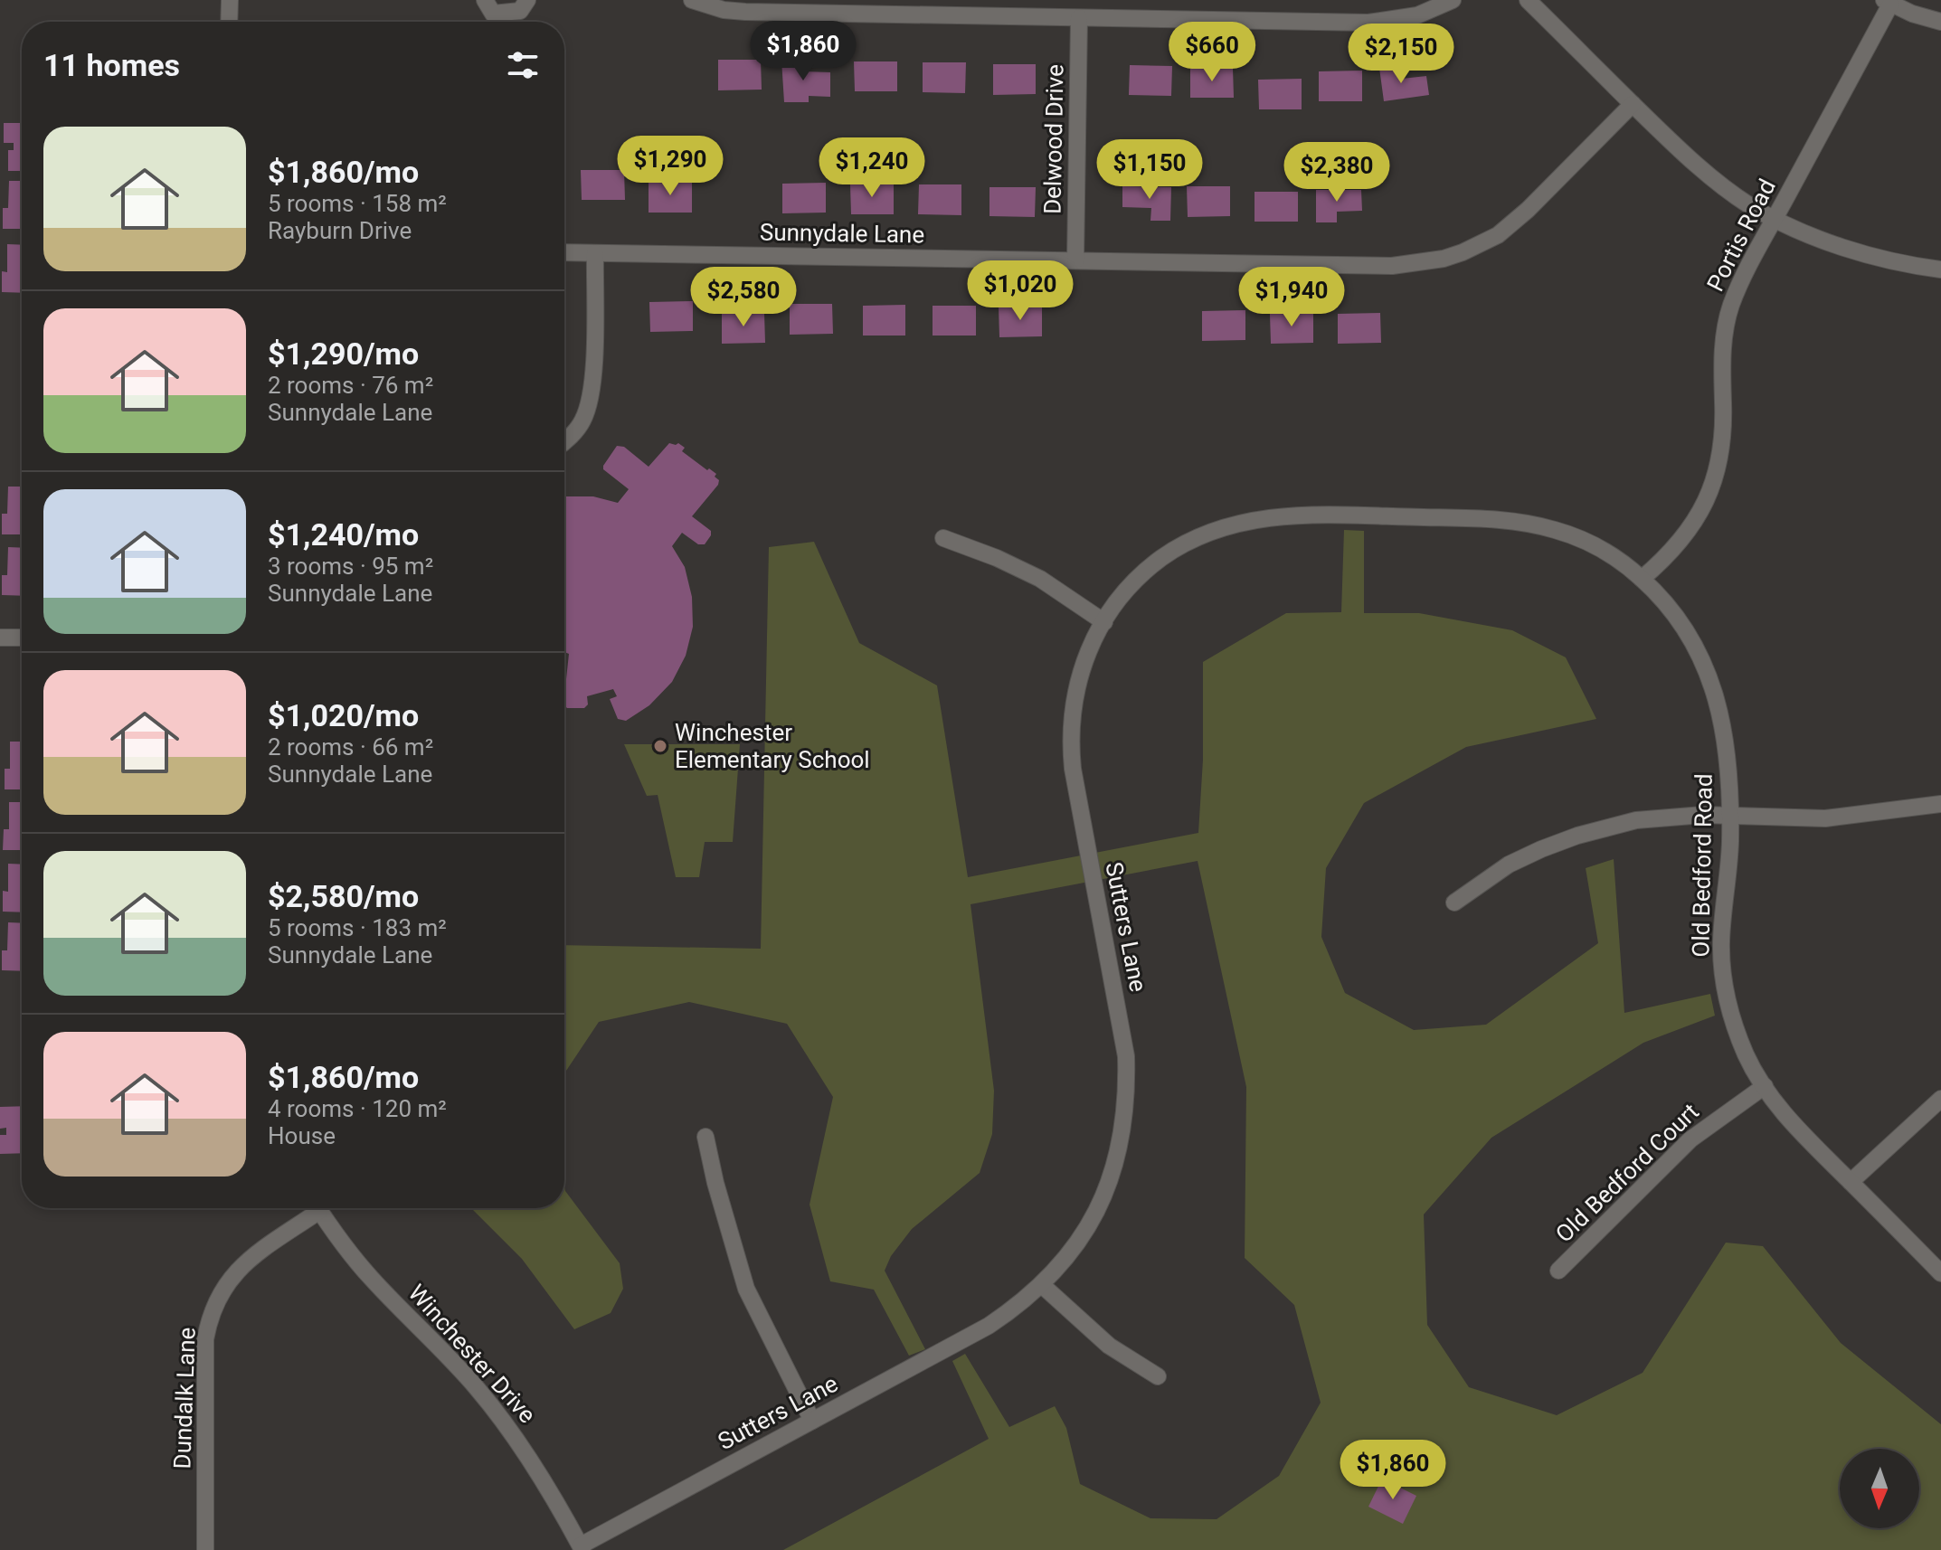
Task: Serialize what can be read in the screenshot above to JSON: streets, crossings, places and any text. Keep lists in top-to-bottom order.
{
  "streets": {
    "street": [
      "Delwood Drive",
      "Sunnydale Lane",
      "Portis Road",
      "Old Bedford Road",
      "Sutters Lane",
      "Old Bedford Court",
      "Winchester Drive",
      "Dundalk Lane"
    ]
  },
  "crossings": [
    ["Delwood Drive", "Sunnydale Lane"],
    ["Portis Road", "Old Bedford Road"],
    ["Portis Road", "Sutters Lane"],
    ["Old Bedford Road", "Sutters Lane"],
    ["Old Bedford Road", "Old Bedford Court"],
    ["Sutters Lane", "Winchester Drive"]
  ],
  "places": ["Winchester Elementary School"],
  "north": "bottom",
  "page": {
    "price": [
      "$1,860",
      "$660",
      "$2,150",
      "$1,290",
      "$1,240",
      "$1,150",
      "$2,380",
      "$1,020",
      "$2,580",
      "$1,940",
      "$1,860"
    ],
    "heading": "11 homes",
    "list": [
      {
        "name": "$1,860/mo",
        "note": "5 rooms · 158 m² · Rayburn Drive"
      },
      {
        "name": "$1,290/mo",
        "note": "2 rooms · 76 m² · Sunnydale Lane"
      },
      {
        "name": "$1,240/mo",
        "note": "3 rooms · 95 m² · Sunnydale Lane"
      },
      {
        "name": "$1,020/mo",
        "note": "2 rooms · 66 m² · Sunnydale Lane"
      },
      {
        "name": "$2,580/mo",
        "note": "5 rooms · 183 m² · Sunnydale Lane"
      },
      {
        "name": "$1,860/mo",
        "note": "4 rooms · 120 m² · House"
      }
    ]
  }
}
